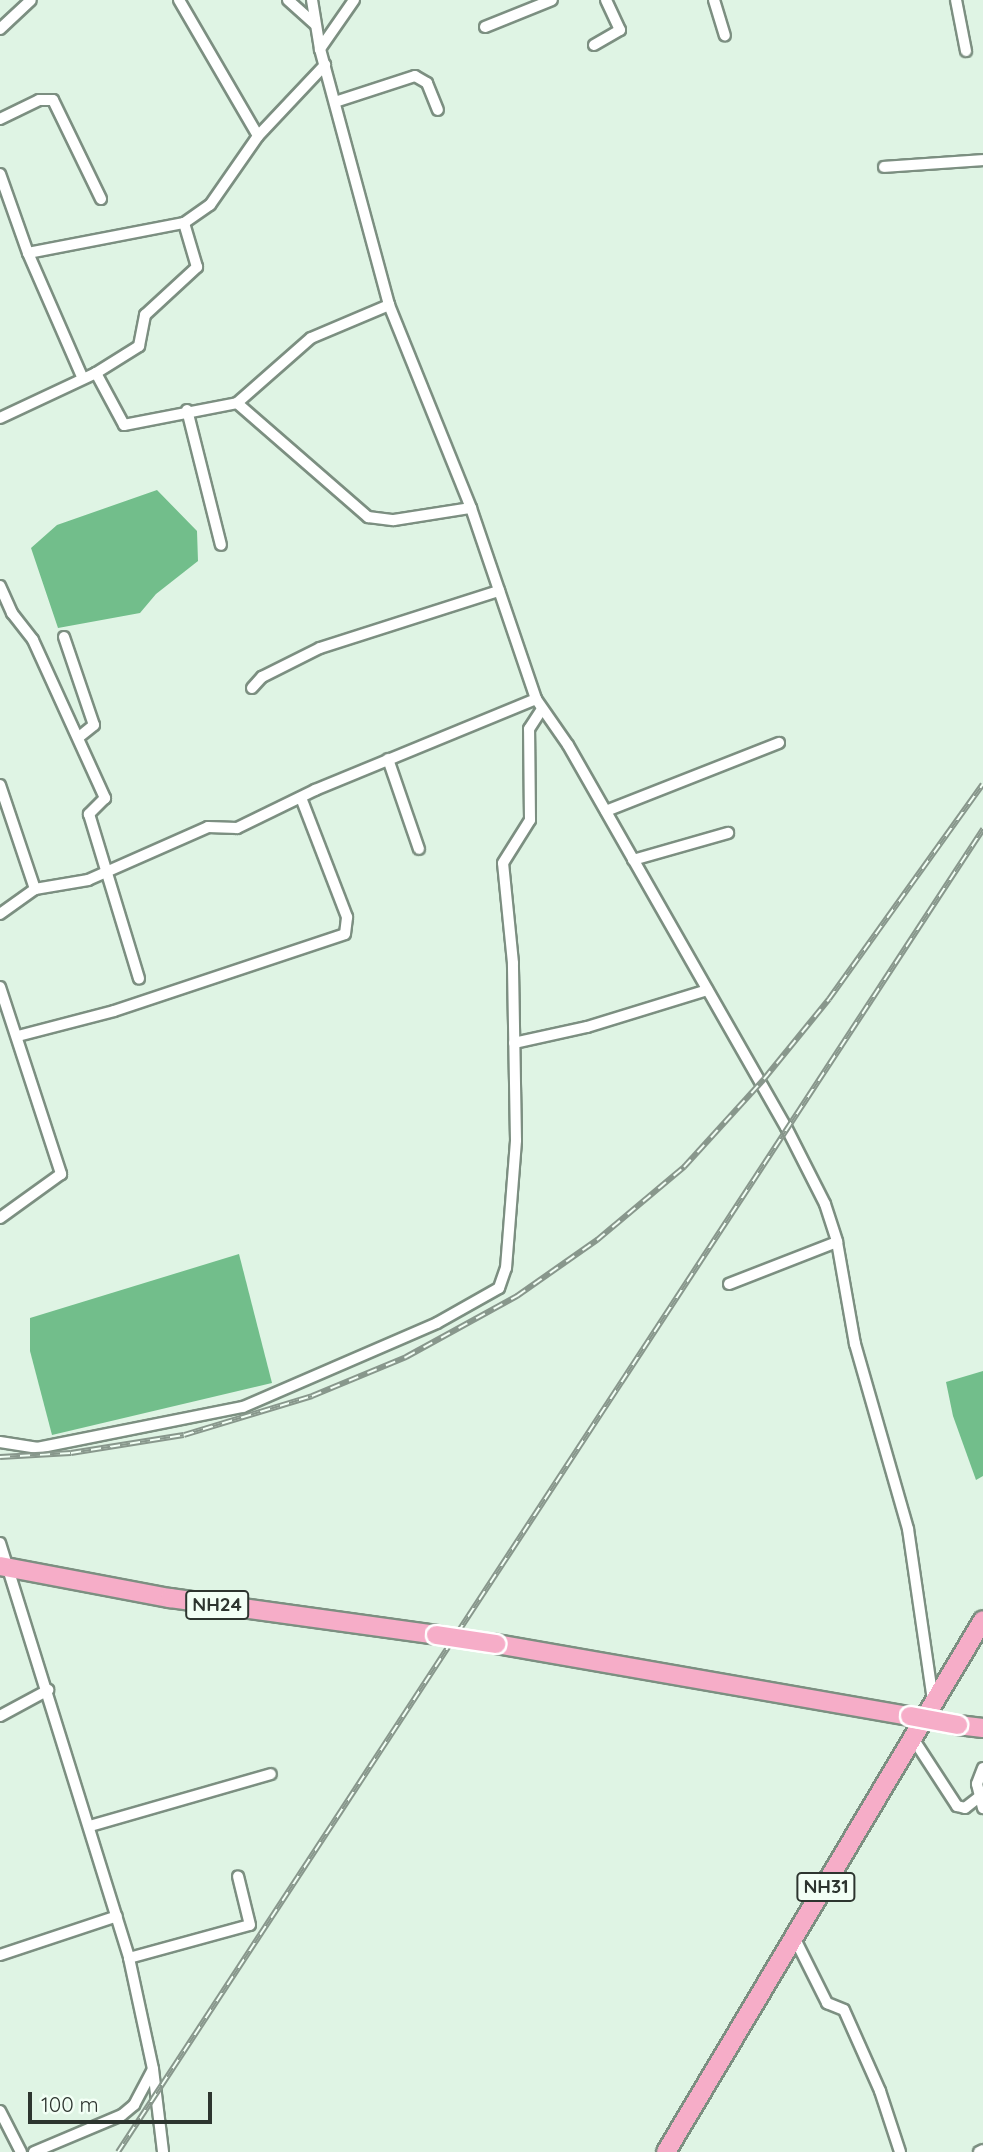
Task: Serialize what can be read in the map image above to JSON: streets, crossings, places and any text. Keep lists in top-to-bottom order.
{
  "streets": {
    "highway": ["NH24", "NH31"]
  },
  "scale_bar": "100 m"
}
